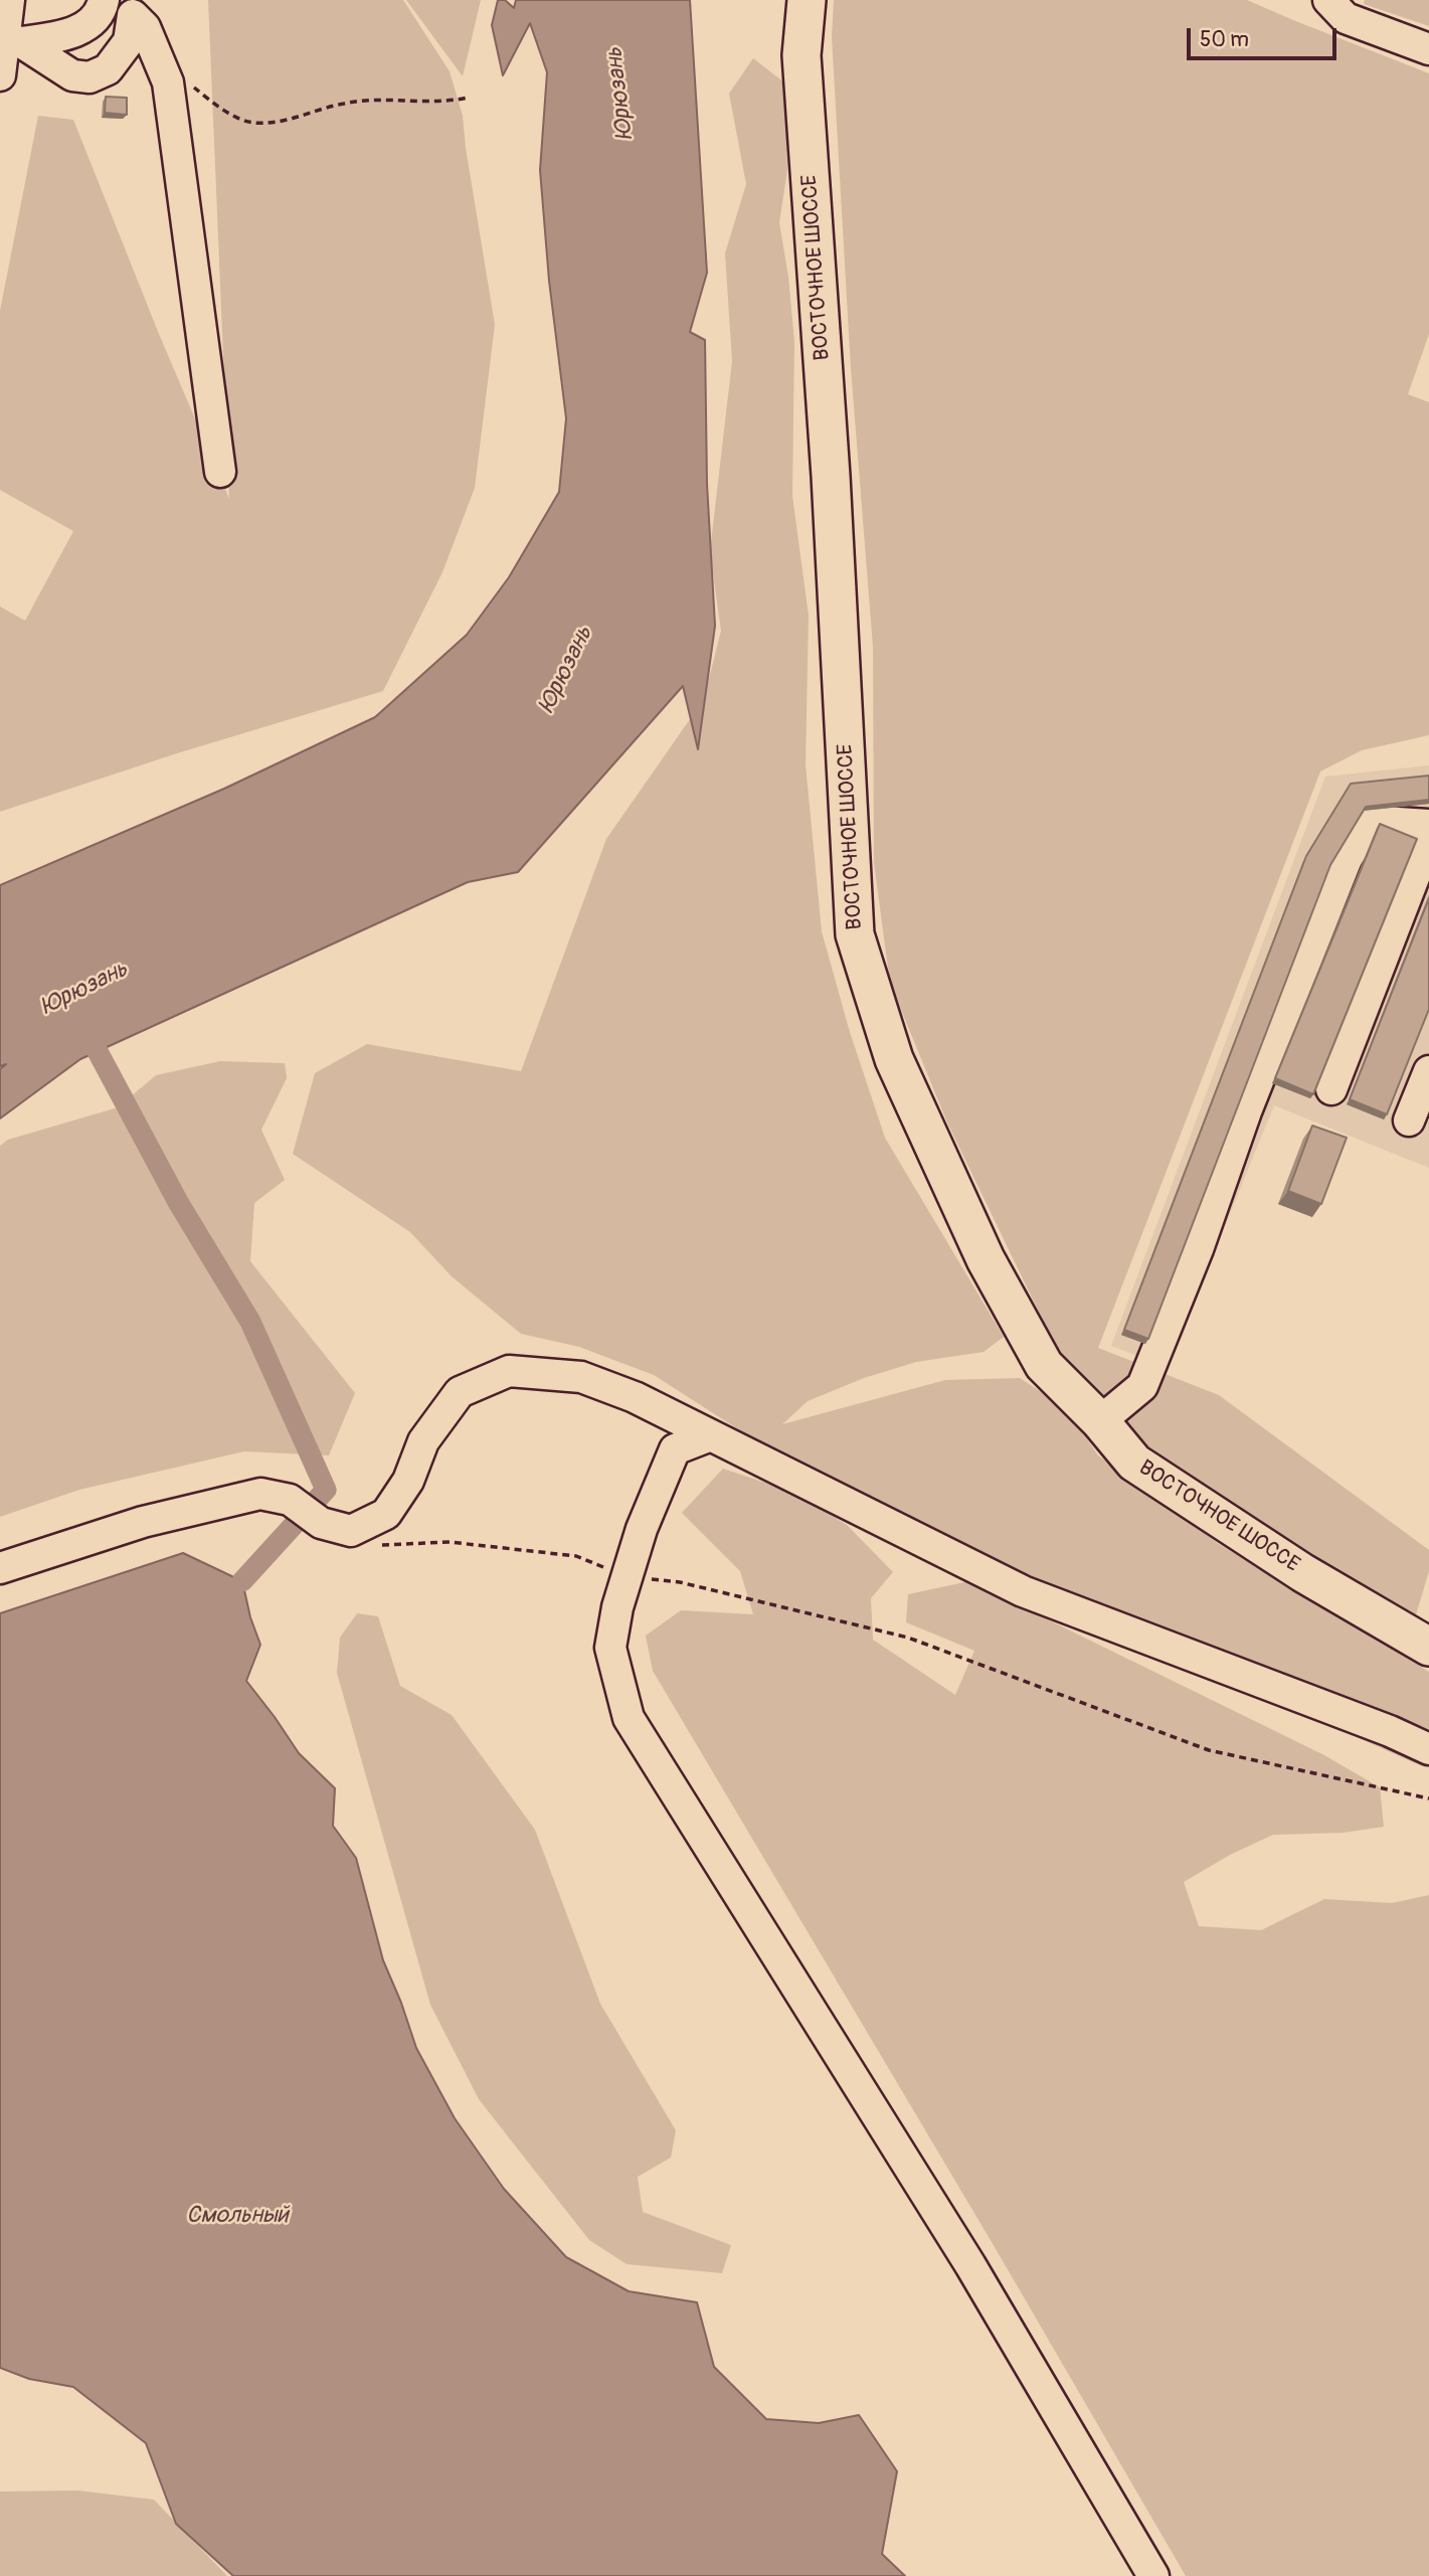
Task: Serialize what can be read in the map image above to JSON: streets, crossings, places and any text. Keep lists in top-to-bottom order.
{
  "streets": {
    "main road": ["ВОСТОЧНОЕ ШОССЕ"]
  },
  "water": ["Юрюзань", "Смольный"],
  "scale_bar": "50 m"
}
